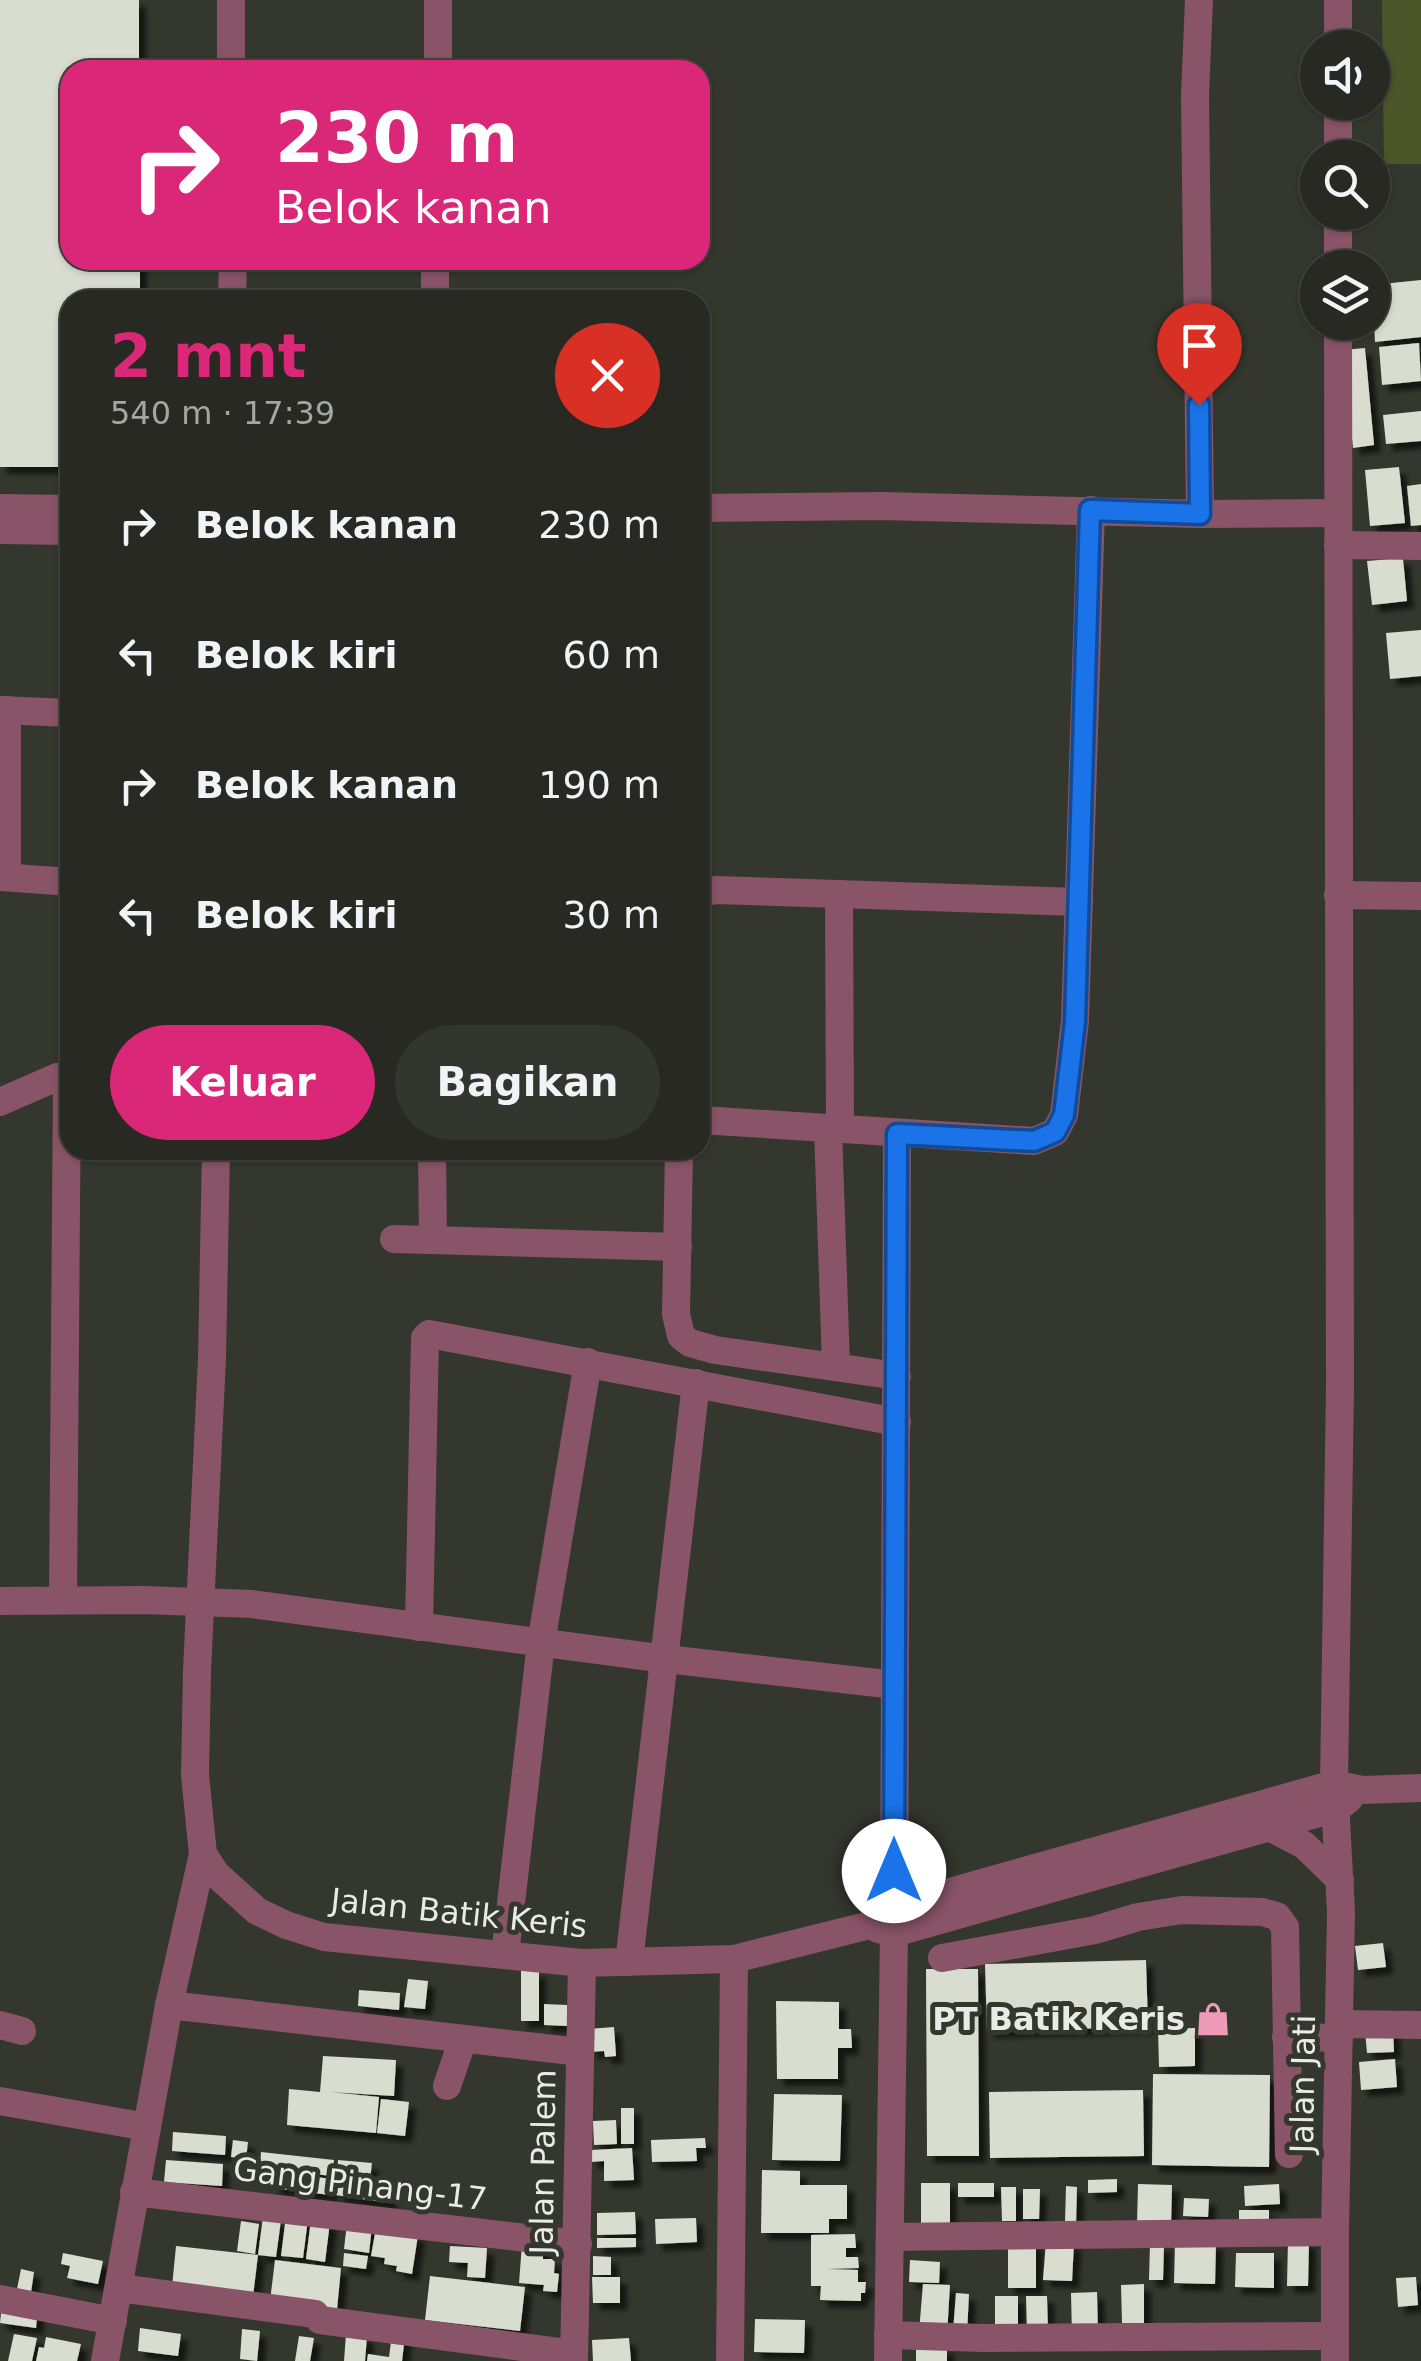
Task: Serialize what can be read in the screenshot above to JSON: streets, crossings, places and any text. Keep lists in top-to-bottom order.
{
  "streets": {
    "street": [
      "Jalan Batik Keris",
      "Jalan Jati",
      "Jalan Palem",
      "Gang Pinang-17"
    ]
  },
  "crossings": [
    ["Jalan Batik Keris", "Jalan Palem"],
    ["Jalan Palem", "Gang Pinang-17"]
  ],
  "places": {
    "shop": ["PT Batik Keris"]
  },
  "page": {
    "turn": ["230 m", "Belok kanan"],
    "heading": ["2 mnt", "540 m · 17:39"],
    "list": [
      {
        "name": "Belok kanan",
        "value": "230 m"
      },
      {
        "name": "Belok kiri",
        "value": "60 m"
      },
      {
        "name": "Belok kanan",
        "value": "190 m"
      },
      {
        "name": "Belok kiri",
        "value": "30 m"
      }
    ],
    "buttons": ["Keluar", "Bagikan"]
  }
}
